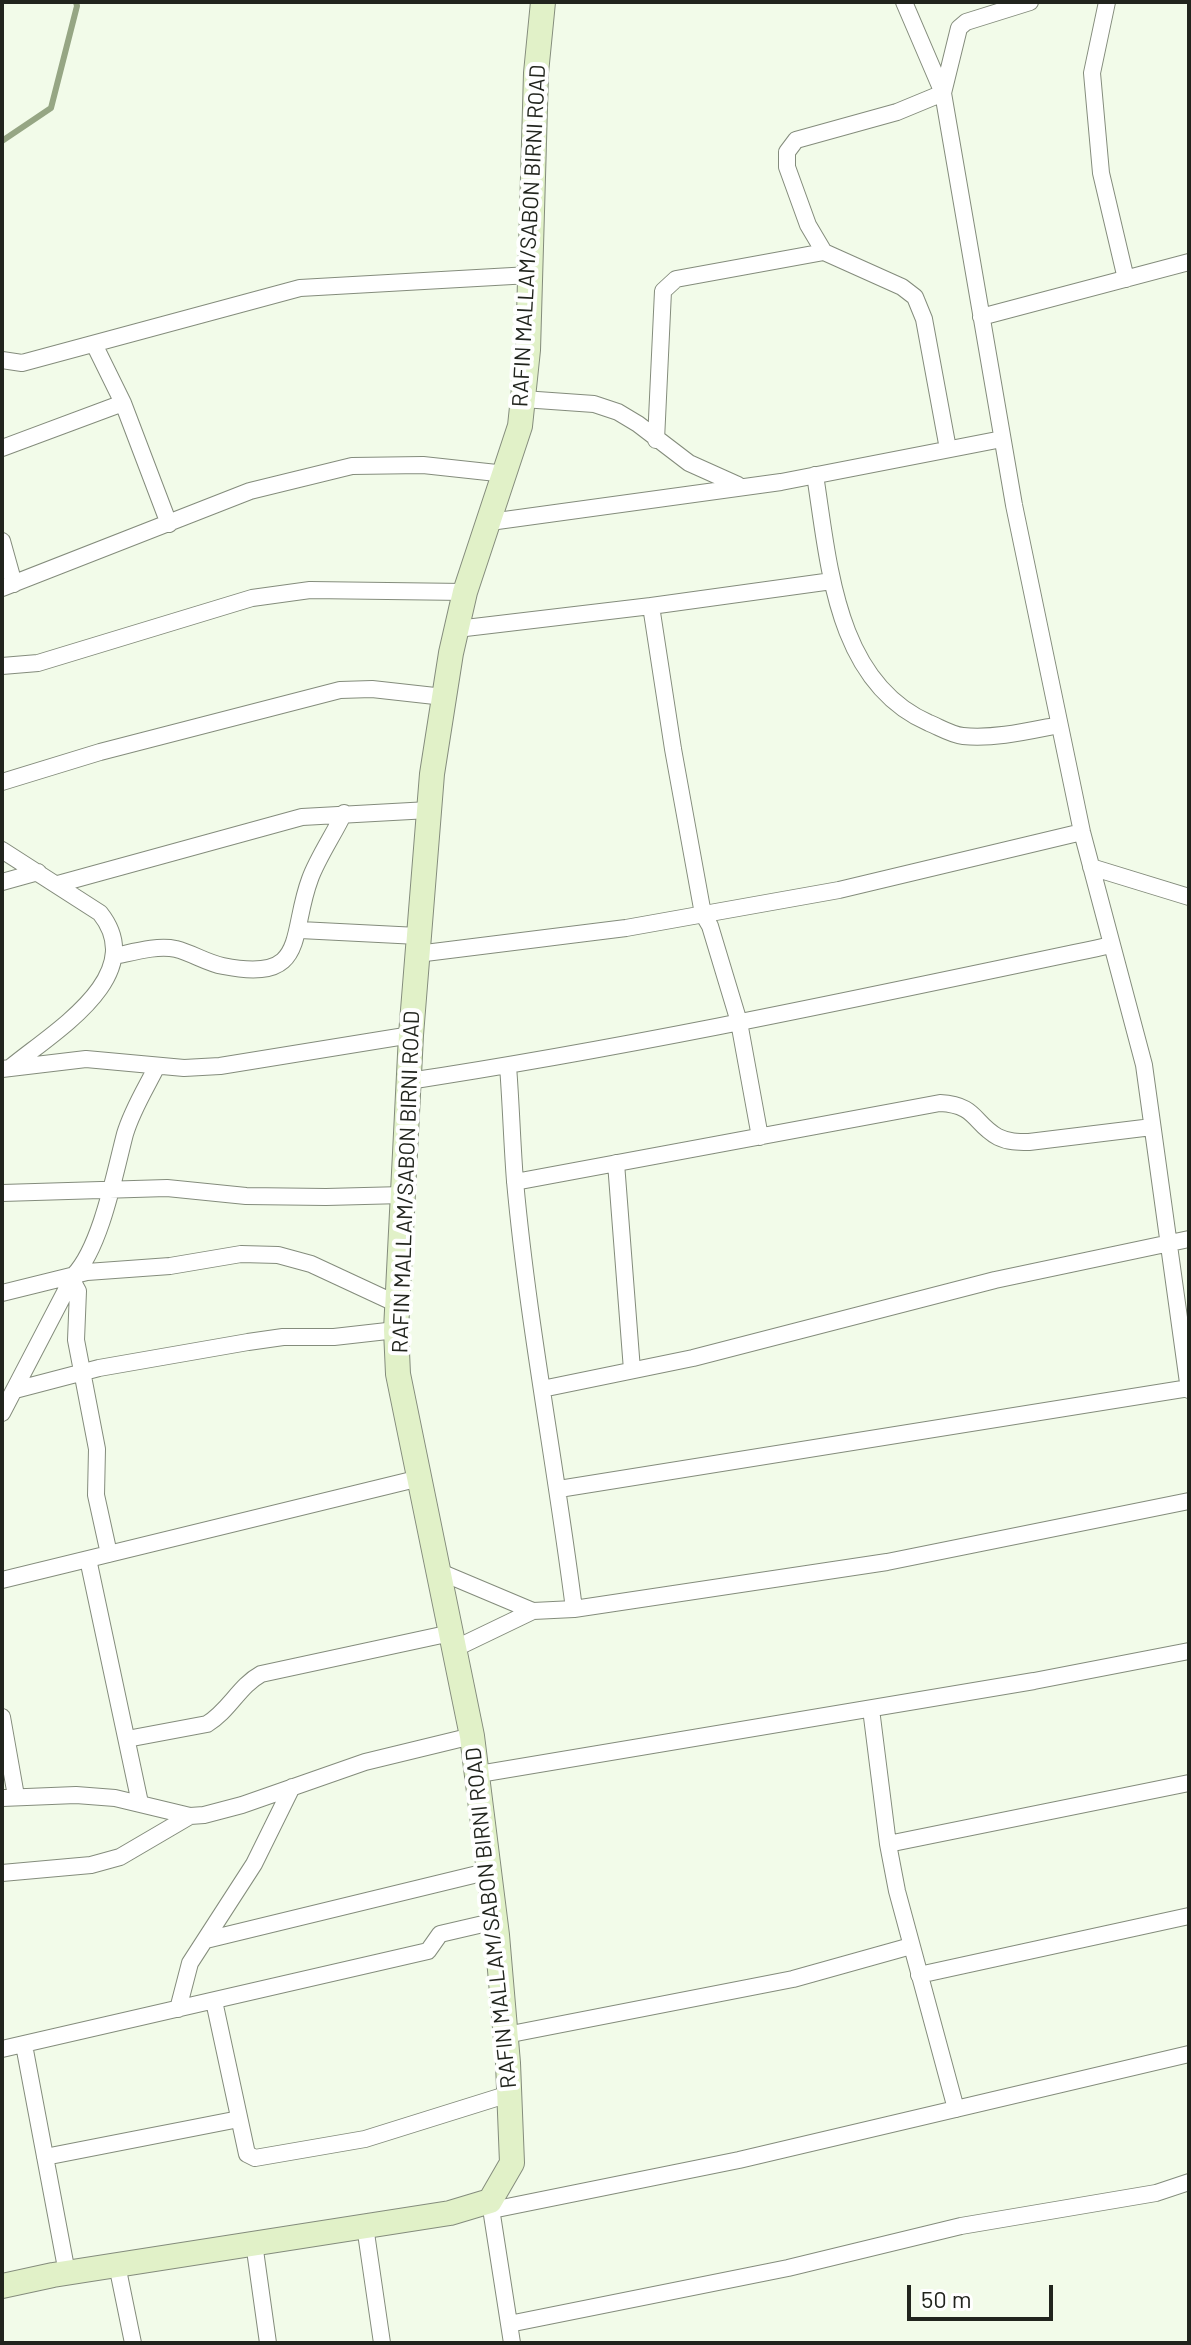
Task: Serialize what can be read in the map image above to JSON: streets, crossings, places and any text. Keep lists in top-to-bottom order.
{
  "streets": {
    "street": ["RAFIN MALLAM/SABON BIRNI ROAD"]
  },
  "scale_bar": "50 m"
}
